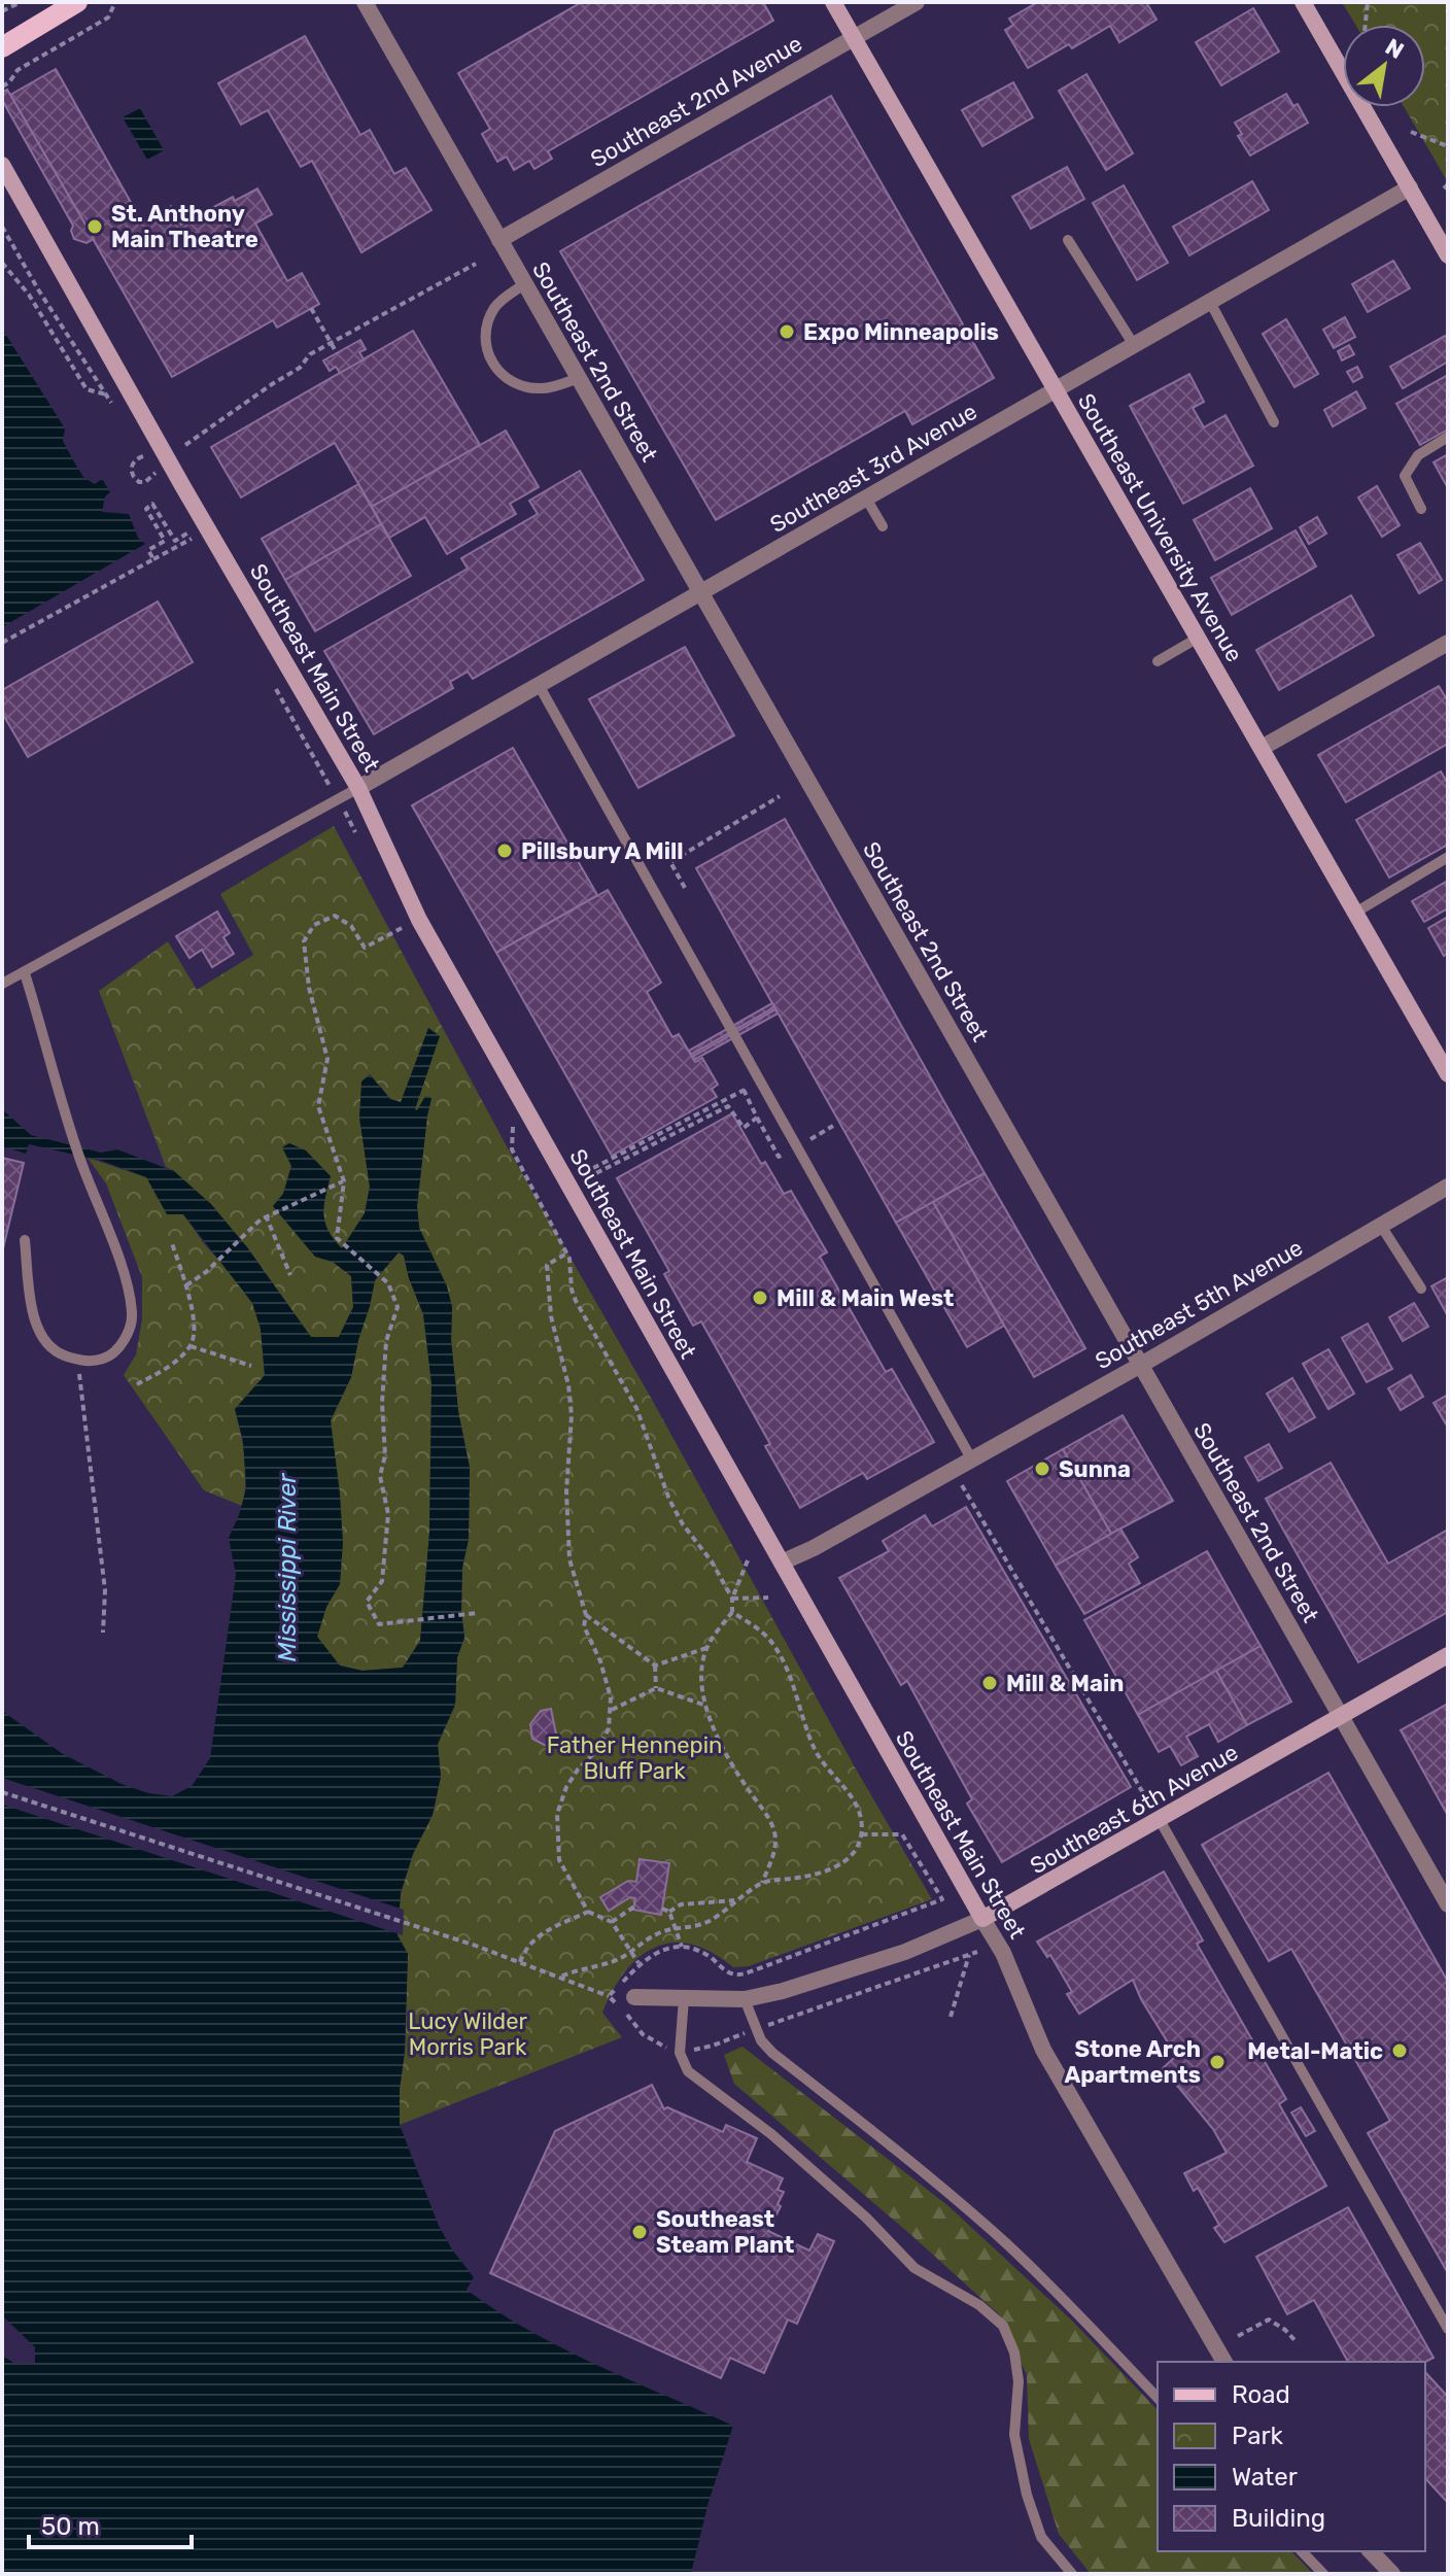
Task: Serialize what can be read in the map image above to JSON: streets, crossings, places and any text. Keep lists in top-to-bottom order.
{
  "streets": {
    "street": [
      "Southeast 2nd Avenue",
      "Southeast 2nd Street",
      "Southeast 3rd Avenue",
      "Southeast University Avenue",
      "Southeast Main Street",
      "Southeast 5th Avenue",
      "Southeast 6th Avenue"
    ]
  },
  "crossings": [
    ["Southeast 2nd Avenue", "Southeast 2nd Street"],
    ["Southeast 2nd Avenue", "Southeast University Avenue"],
    ["Southeast 2nd Street", "Southeast 3rd Avenue"],
    ["Southeast 2nd Street", "Southeast 5th Avenue"],
    ["Southeast 2nd Street", "Southeast 6th Avenue"],
    ["Southeast 3rd Avenue", "Southeast University Avenue"],
    ["Southeast 3rd Avenue", "Southeast Main Street"],
    ["Southeast Main Street", "Southeast 5th Avenue"],
    ["Southeast Main Street", "Southeast 6th Avenue"]
  ],
  "water": ["Mississippi River"],
  "parks": ["Father Hennepin Bluff Park", "Lucy Wilder Morris Park"],
  "places": [
    "St. Anthony Main Theatre",
    "Expo Minneapolis",
    "Pillsbury A Mill",
    "Mill & Main West",
    "Sunna",
    "Mill & Main",
    "Metal-Matic",
    "Stone Arch Apartments",
    "Southeast Steam Plant"
  ],
  "legend": [
    "Road",
    "Park",
    "Water",
    "Building"
  ],
  "scale_bar": "50 m",
  "north": "top right"
}
